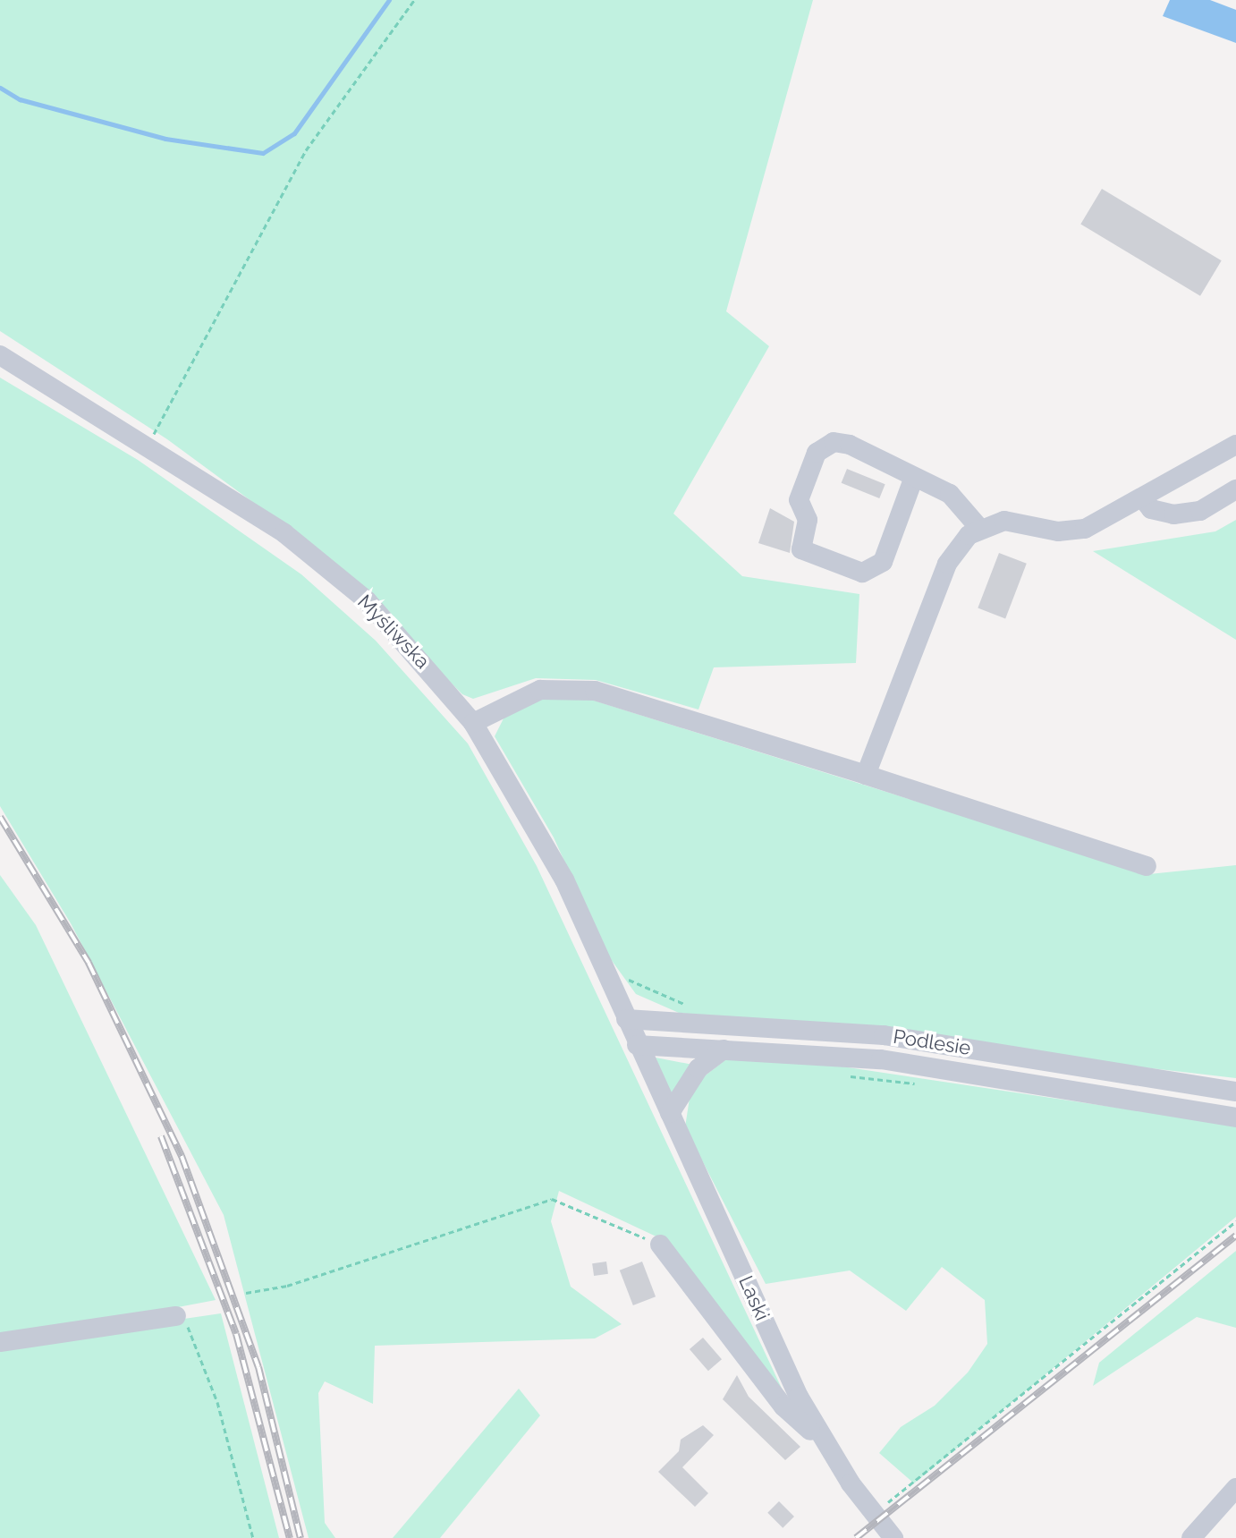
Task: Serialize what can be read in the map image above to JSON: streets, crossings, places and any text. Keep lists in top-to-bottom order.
{
  "streets": {
    "street": ["Myśliwska", "Podlesie", "Laski"]
  },
  "crossings": [
    ["Myśliwska", "Podlesie"],
    ["Myśliwska", "Laski"],
    ["Podlesie", "Laski"]
  ]
}
